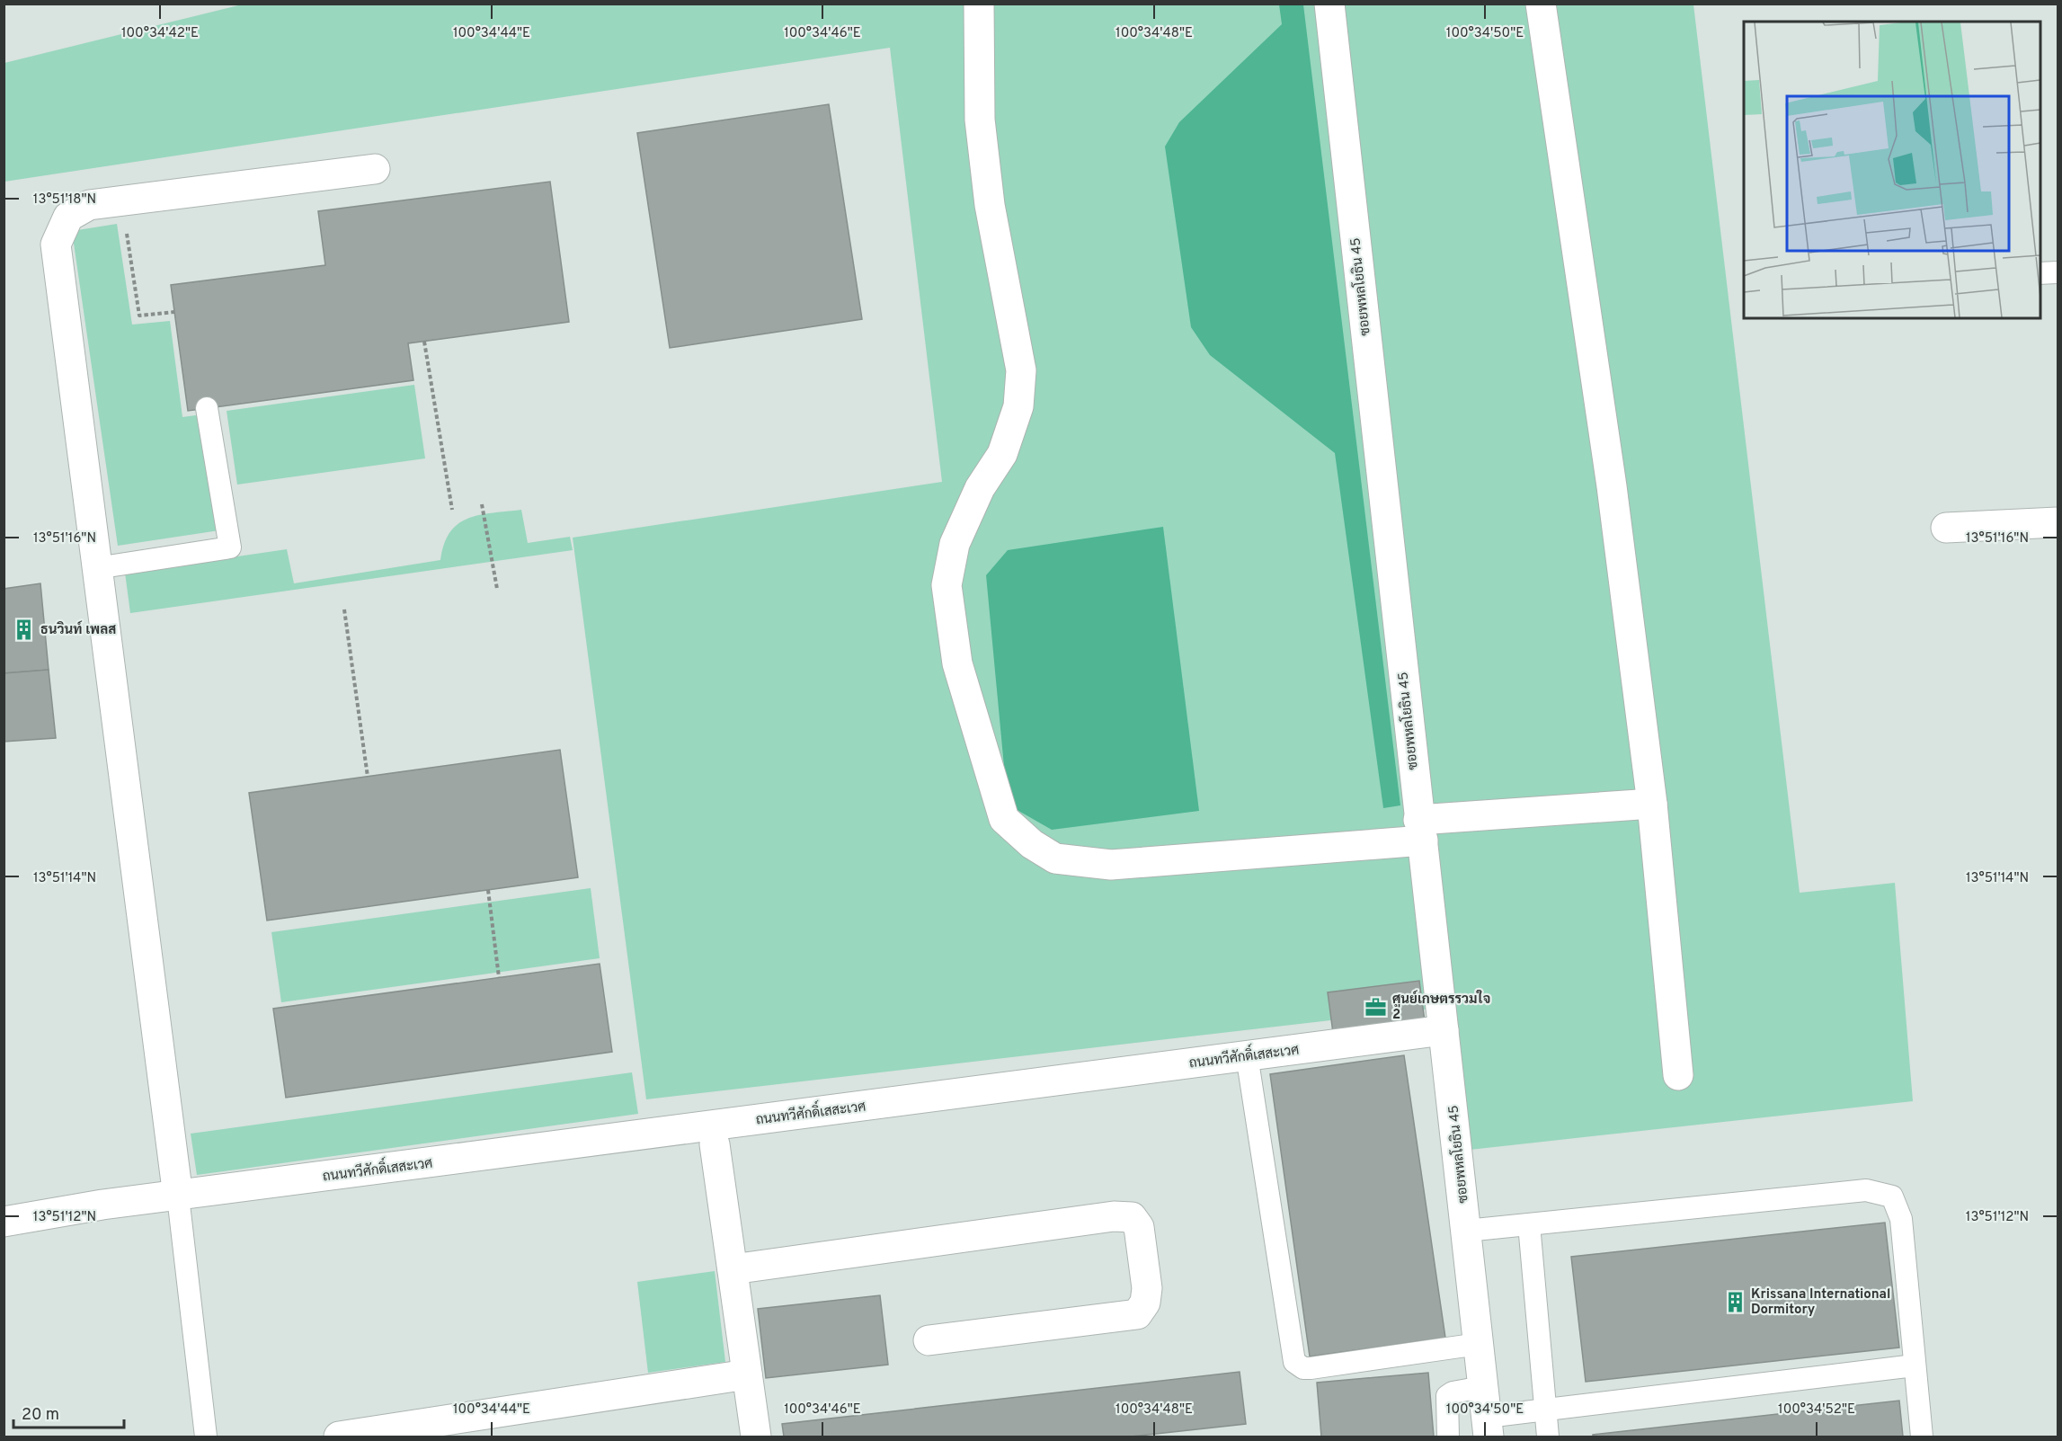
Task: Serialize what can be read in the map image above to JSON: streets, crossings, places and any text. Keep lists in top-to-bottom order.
{
  "streets": {
    "street": ["ซอยพหลโยธิน 45", "ถนนทวีศักดิ์เสสะเวศ"]
  },
  "crossings": [
    ["ซอยพหลโยธิน 45", "ถนนทวีศักดิ์เสสะเวศ"]
  ],
  "places": {
    "building": ["ธนวินท์ เพลส", "Krissana International Dormitory"],
    "office": ["ศูนย์เกษตรรวมใจ 2"]
  },
  "scale_bar": "20 m",
  "coordinates": [
    "100°34'42\"E",
    "100°34'44\"E",
    "100°34'46\"E",
    "100°34'48\"E",
    "100°34'50\"E",
    "13°51'18\"N",
    "13°51'16\"N",
    "13°51'14\"N",
    "13°51'12\"N",
    "100°34'52\"E"
  ]
}
